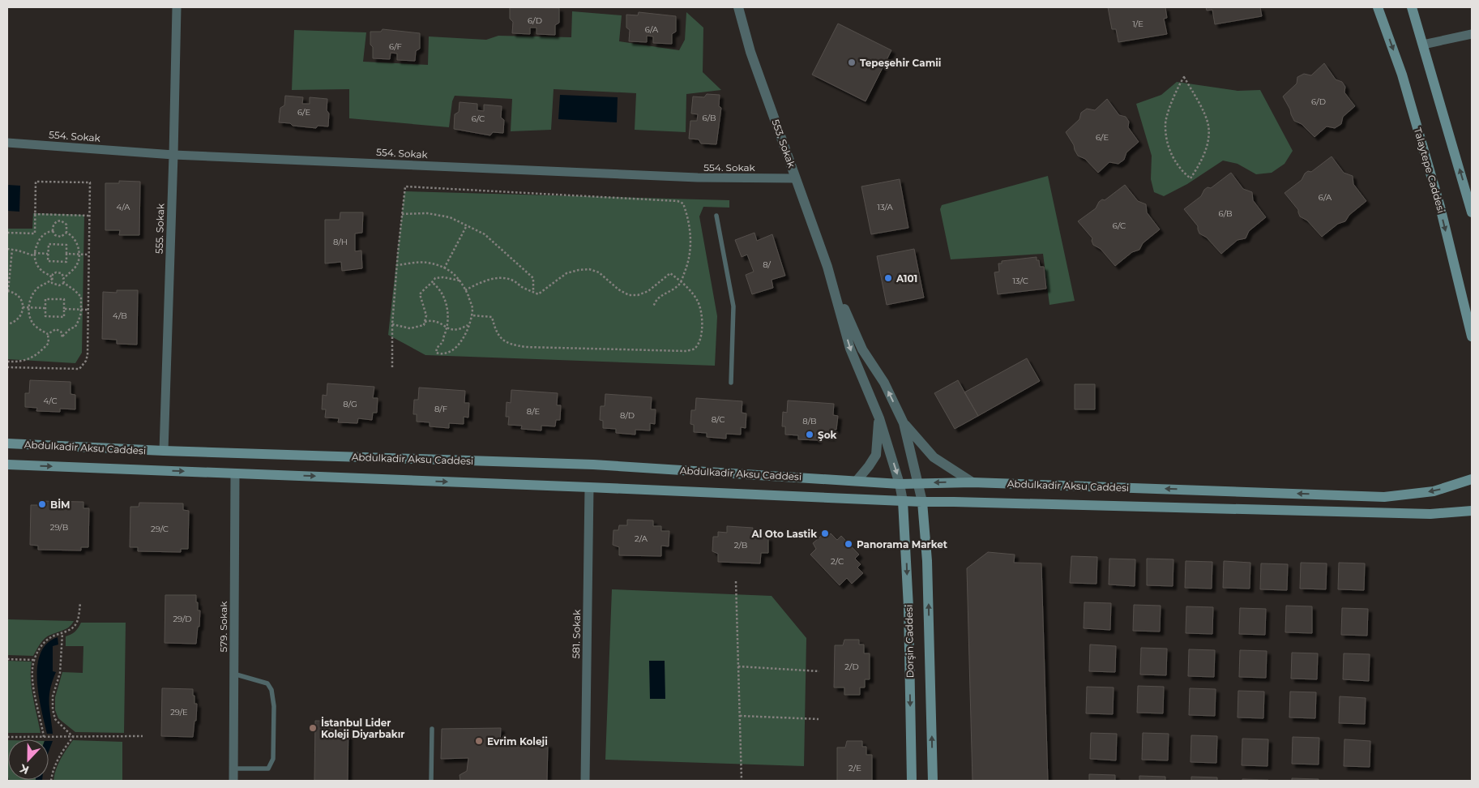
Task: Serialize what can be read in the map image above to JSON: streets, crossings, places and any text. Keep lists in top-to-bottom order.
{
  "streets": {
    "main road": ["Talaytepe Caddesi", "Abdulkadir Aksu Caddesi", "Dorşin Caddesi"],
    "street": [
      "554. Sokak",
      "553. Sokak",
      "555. Sokak",
      "579. Sokak",
      "581. Sokak"
    ]
  },
  "crossings": [
    ["554. Sokak", "553. Sokak"],
    ["554. Sokak", "555. Sokak"],
    ["555. Sokak", "Abdulkadir Aksu Caddesi"],
    ["Abdulkadir Aksu Caddesi", "579. Sokak"],
    ["Abdulkadir Aksu Caddesi", "581. Sokak"],
    ["Abdulkadir Aksu Caddesi", "Dorşin Caddesi"]
  ],
  "places": [
    "Tepeşehir Camii",
    "A101",
    "Şok",
    "BİM",
    "Al Oto Lastik",
    "Panorama Market",
    "İstanbul Lider Koleji Diyarbakır",
    "Evrim Koleji"
  ],
  "house_numbers": [
    "6/D",
    "1/E",
    "6/A",
    "6/F",
    "6/D",
    "6/E",
    "6/B",
    "6/C",
    "6/E",
    "6/A",
    "4/A",
    "13/A",
    "6/B",
    "6/C",
    "8/H",
    "8/",
    "13/C",
    "4/B",
    "4/C",
    "8/G",
    "8/F",
    "8/E",
    "8/D",
    "8/C",
    "8/B",
    "29/B",
    "29/C",
    "2/A",
    "2/B",
    "2/C",
    "29/D",
    "2/D",
    "29/E",
    "2/E"
  ],
  "north": "bottom"
}
